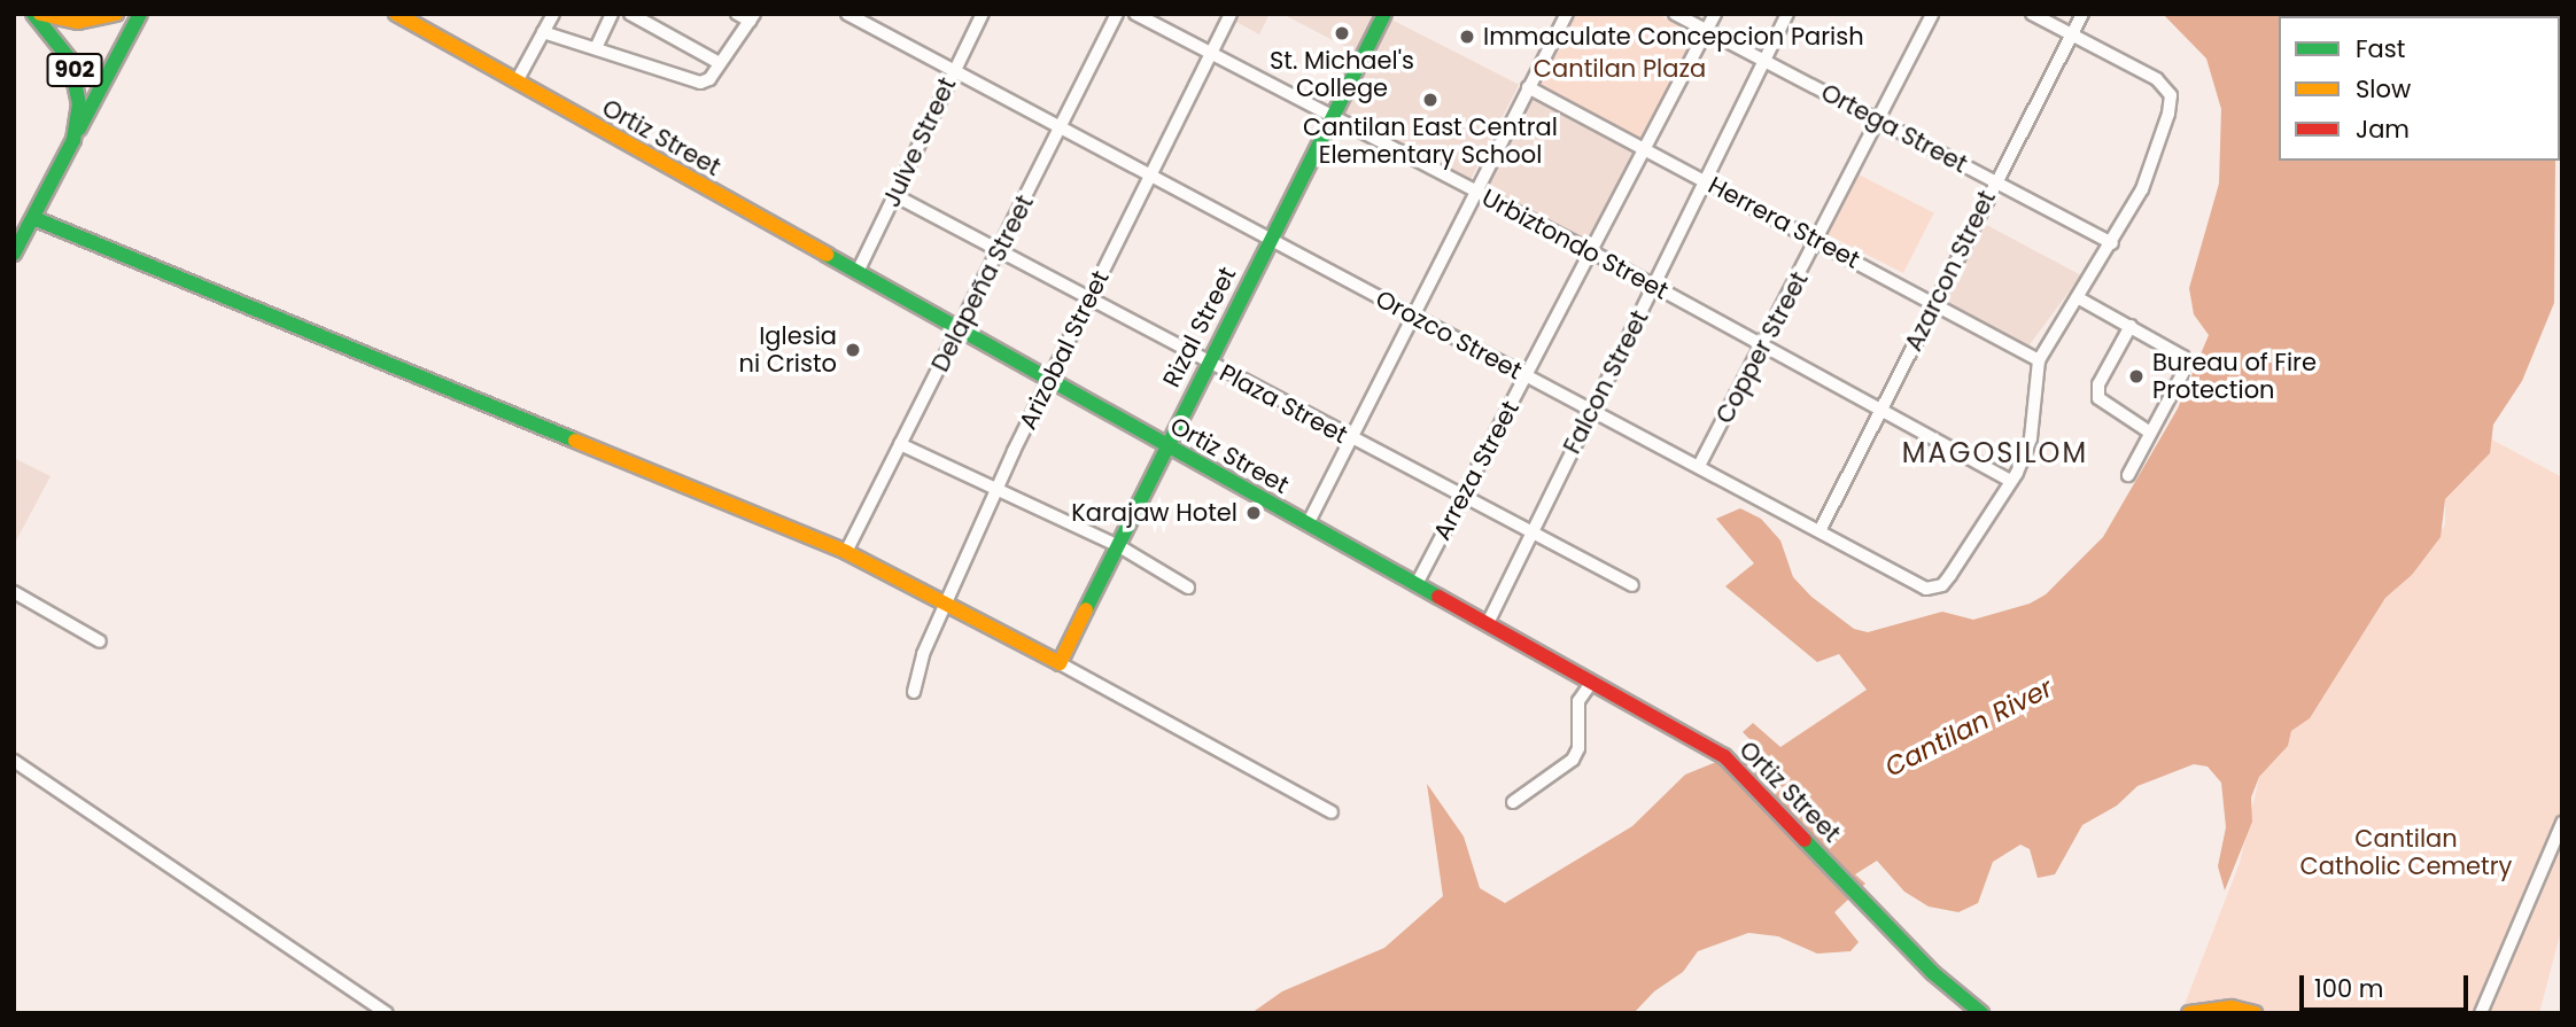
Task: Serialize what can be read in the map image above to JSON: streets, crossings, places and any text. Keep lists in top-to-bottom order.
{
  "streets": {
    "main road": ["902", "Ortiz Street", "Rizal Street"],
    "street": [
      "Ortega Street",
      "Julve Street",
      "Herrera Street",
      "Urbiztondo Street",
      "Azarcon Street",
      "Delapeña Street",
      "Orozco Street",
      "Copper Street",
      "Arizobal Street",
      "Falcon Street",
      "Plaza Street",
      "Arreza Street"
    ]
  },
  "crossings": [
    ["Ortega Street", "Azarcon Street"],
    ["Ortega Street", "Copper Street"],
    ["Ortega Street", "Falcon Street"],
    ["Ortega Street", "Arreza Street"],
    ["Ortiz Street", "Julve Street"],
    ["Ortiz Street", "Delapeña Street"],
    ["Ortiz Street", "Rizal Street"],
    ["Ortiz Street", "Arizobal Street"],
    ["Ortiz Street", "Falcon Street"],
    ["Ortiz Street", "Arreza Street"],
    ["Julve Street", "Orozco Street"],
    ["Julve Street", "Plaza Street"],
    ["Herrera Street", "Azarcon Street"],
    ["Herrera Street", "Copper Street"],
    ["Herrera Street", "Falcon Street"],
    ["Herrera Street", "Arreza Street"],
    ["Urbiztondo Street", "Azarcon Street"],
    ["Urbiztondo Street", "Rizal Street"],
    ["Urbiztondo Street", "Orozco Street"],
    ["Urbiztondo Street", "Copper Street"],
    ["Urbiztondo Street", "Arizobal Street"],
    ["Urbiztondo Street", "Falcon Street"],
    ["Urbiztondo Street", "Arreza Street"],
    ["Azarcon Street", "Orozco Street"],
    ["Delapeña Street", "Orozco Street"],
    ["Delapeña Street", "Plaza Street"],
    ["Rizal Street", "Orozco Street"],
    ["Rizal Street", "Plaza Street"],
    ["Orozco Street", "Copper Street"],
    ["Orozco Street", "Arizobal Street"],
    ["Orozco Street", "Falcon Street"],
    ["Orozco Street", "Arreza Street"],
    ["Arizobal Street", "Plaza Street"],
    ["Falcon Street", "Plaza Street"],
    ["Plaza Street", "Arreza Street"]
  ],
  "districts": ["MAGOSILOM"],
  "water": ["Cantilan River"],
  "parks": ["Cantilan Plaza", "Cantilan Catholic Cemetry"],
  "places": [
    "St. Michael's College",
    "Immaculate Concepcion Parish",
    "Cantilan East Central Elementary School",
    "Iglesia ni Cristo",
    "Bureau of Fire Protection",
    "Karajaw Hotel"
  ],
  "legend": ["Fast", "Slow", "Jam"],
  "scale_bar": "100 m"
}
